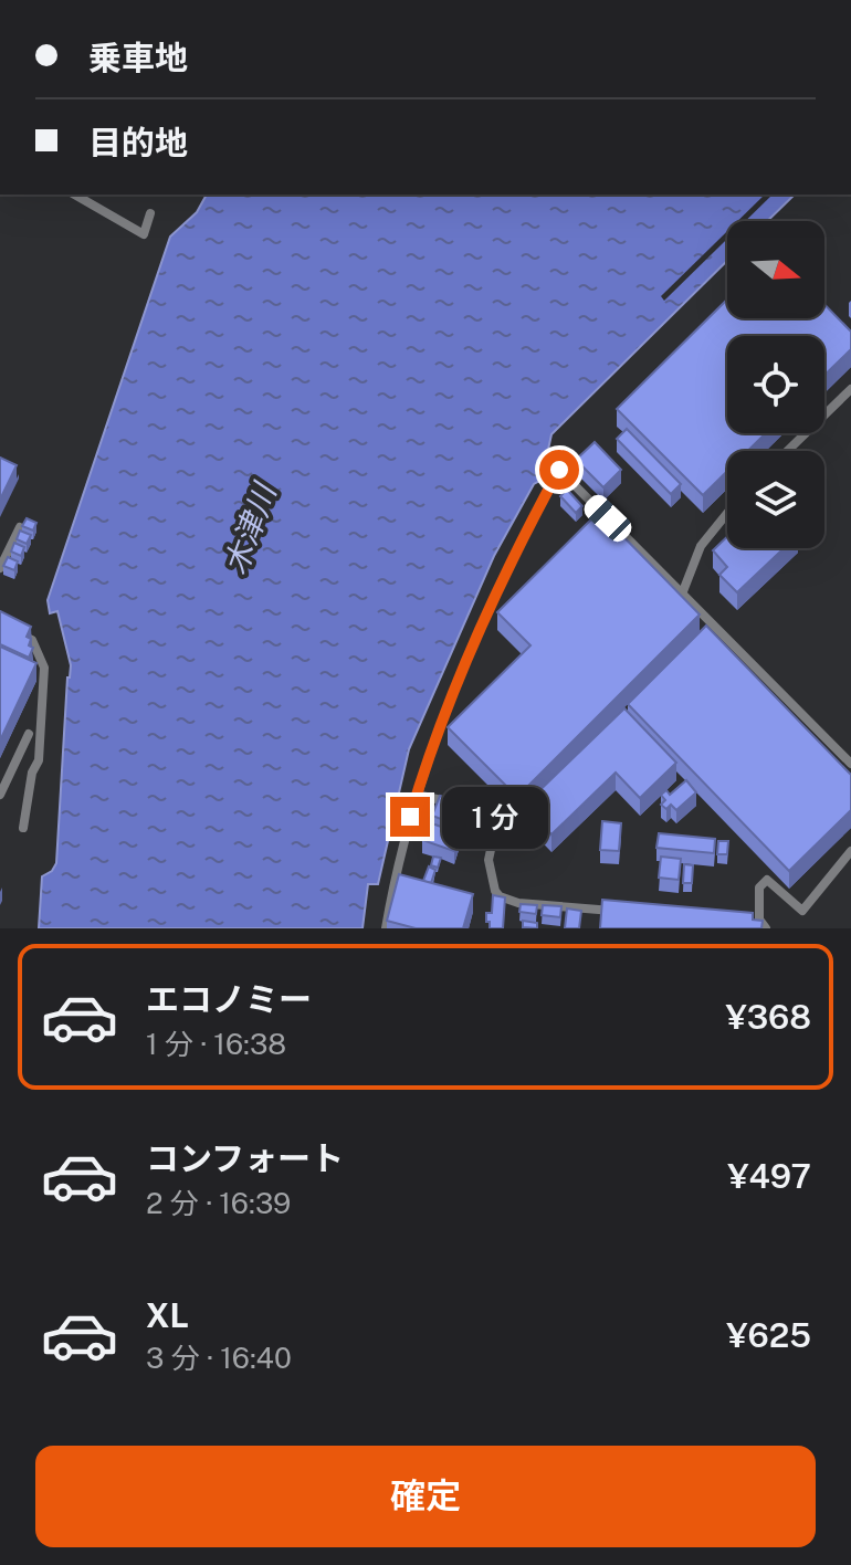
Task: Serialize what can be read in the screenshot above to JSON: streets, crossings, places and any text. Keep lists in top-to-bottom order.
{
  "water": ["木津川"],
  "north": "right",
  "page": {
    "banner": ["乗車地", "目的地"],
    "bubble": "1 分",
    "list": [
      {
        "name": "エコノミー",
        "note": "1 分 · 16:38",
        "value": "¥368"
      },
      {
        "name": "コンフォート",
        "note": "2 分 · 16:39",
        "value": "¥497"
      },
      {
        "name": "XL",
        "note": "3 分 · 16:40",
        "value": "¥625"
      }
    ],
    "buttons": "確定"
  }
}
